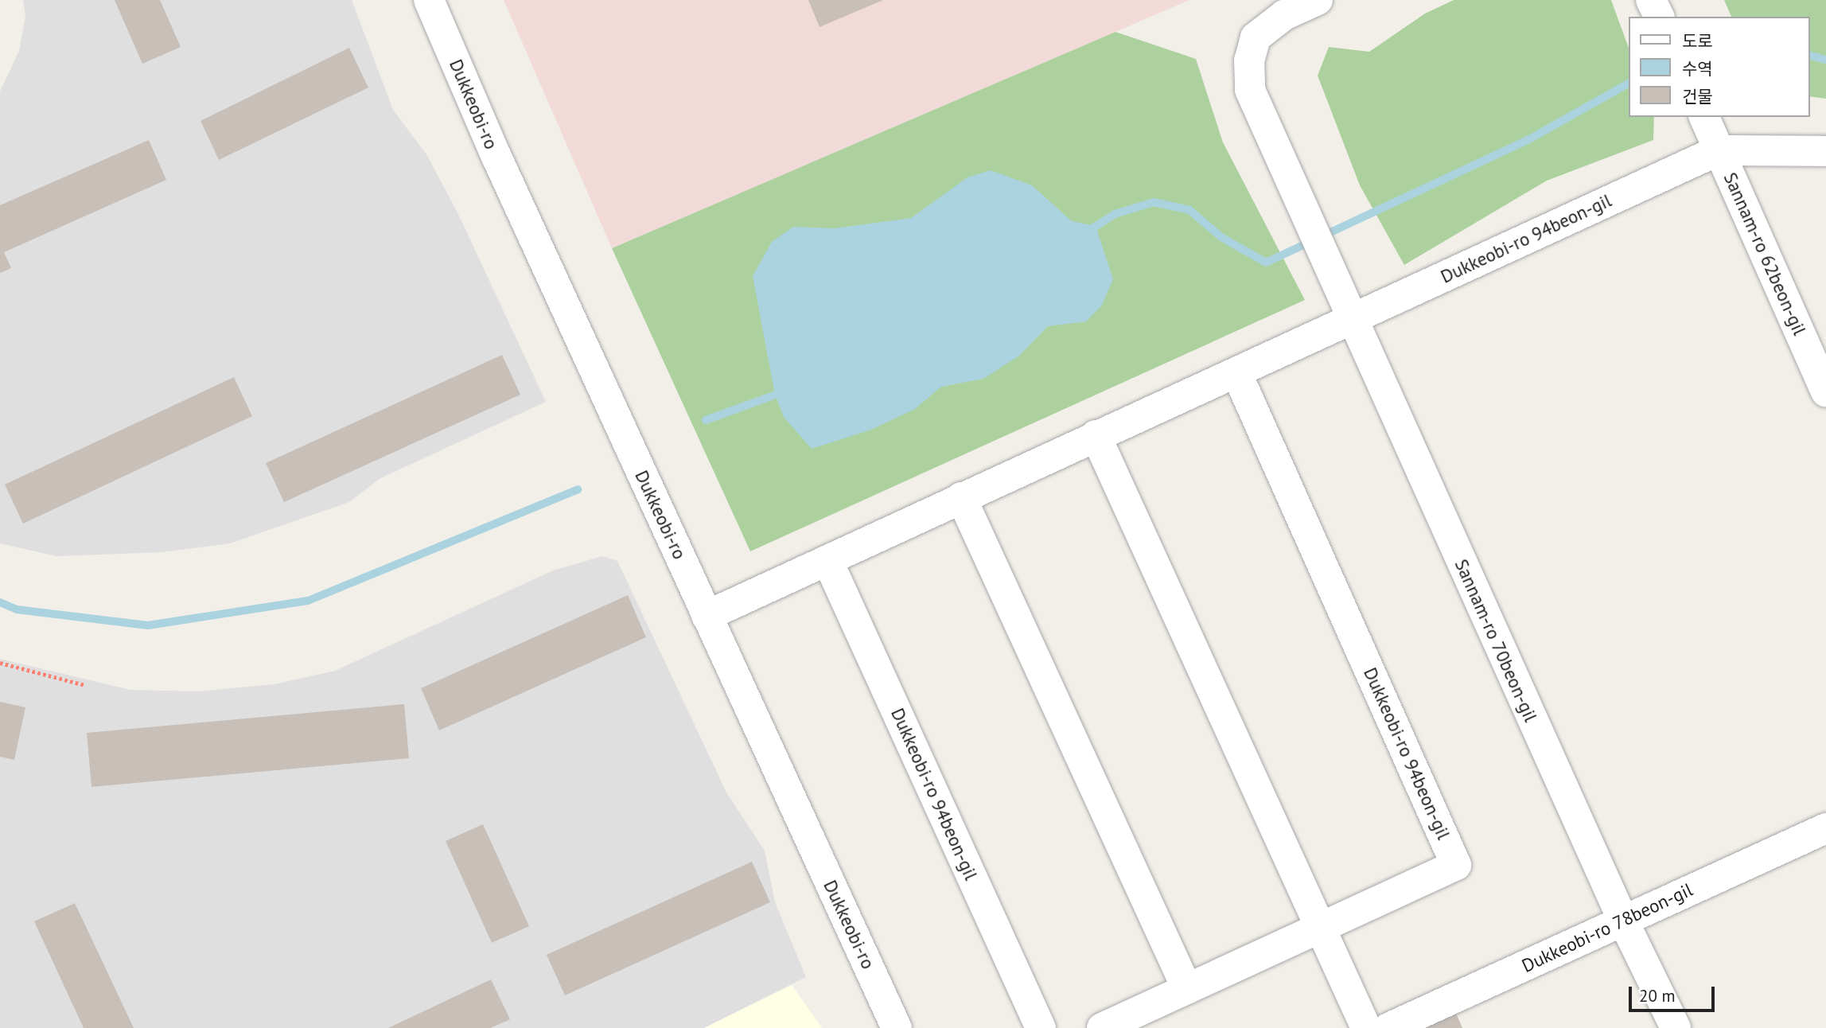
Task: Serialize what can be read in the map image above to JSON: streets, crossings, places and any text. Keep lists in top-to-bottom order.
{
  "streets": {
    "street": [
      "Dukkeobi-ro",
      "Dukkeobi-ro 94beon-gil",
      "Sannam-ro 62beon-gil",
      "Sannam-ro 70beon-gil",
      "Dukkeobi-ro 78beon-gil"
    ]
  },
  "crossings": [
    ["Dukkeobi-ro", "Dukkeobi-ro 94beon-gil"],
    ["Dukkeobi-ro 94beon-gil", "Sannam-ro 62beon-gil"],
    ["Dukkeobi-ro 94beon-gil", "Sannam-ro 70beon-gil"],
    ["Sannam-ro 70beon-gil", "Dukkeobi-ro 78beon-gil"]
  ],
  "legend": ["도로", "수역", "건물"],
  "scale_bar": "20 m"
}
